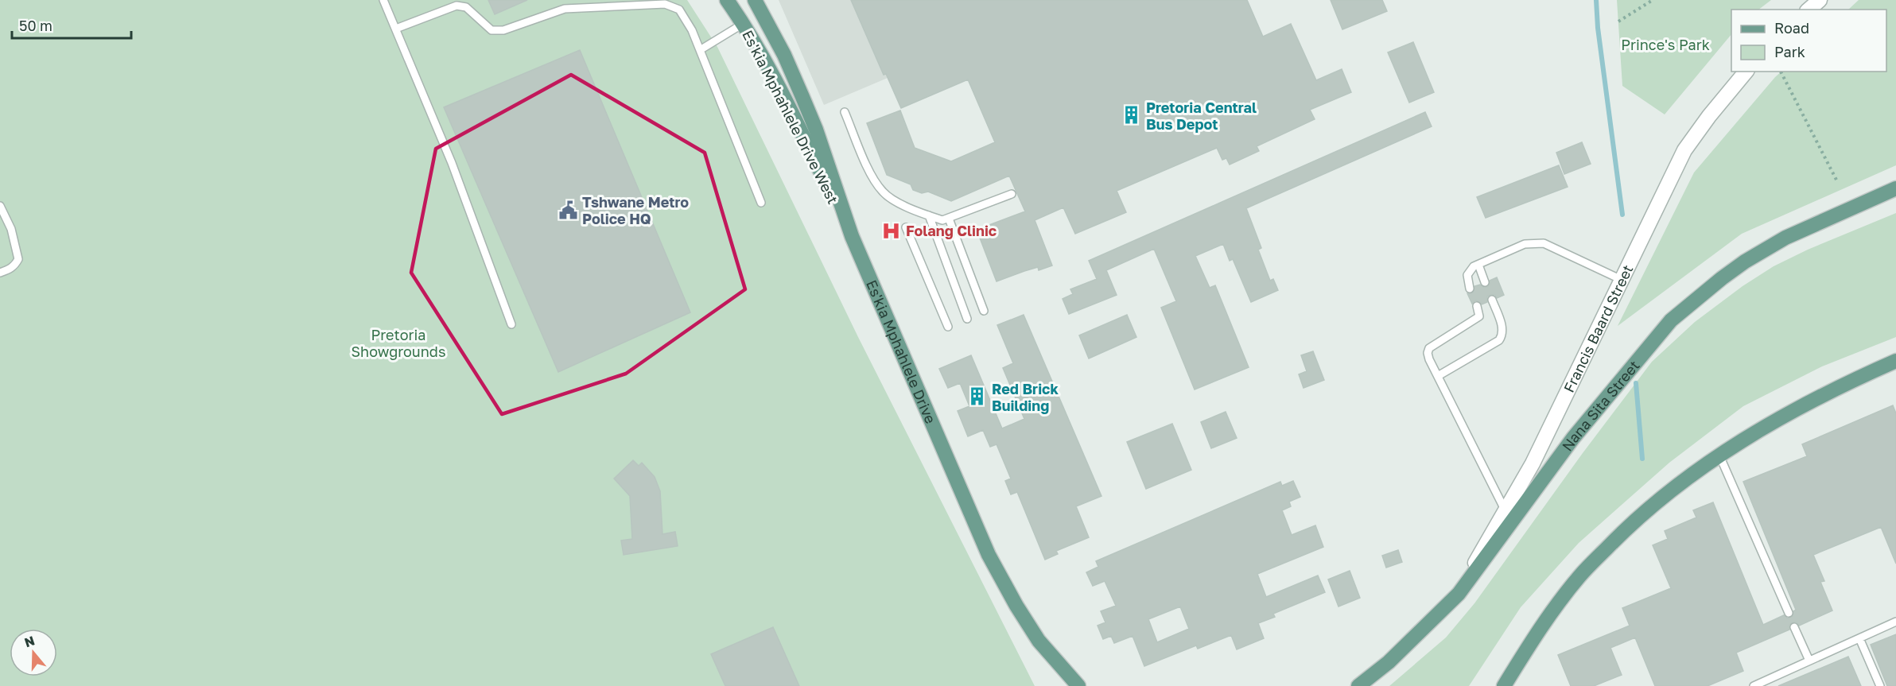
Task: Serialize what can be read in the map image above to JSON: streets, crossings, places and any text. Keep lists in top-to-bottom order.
{
  "streets": {
    "main road": ["Es'kia Mphahlele Drive West", "Es'kia Mphahlele Drive", "Nana Sita Street"],
    "street": ["Francis Baard Street"]
  },
  "crossings": [
    ["Es'kia Mphahlele Drive West", "Es'kia Mphahlele Drive"],
    ["Francis Baard Street", "Nana Sita Street"]
  ],
  "parks": ["Prince's Park", "Pretoria Showgrounds"],
  "places": {
    "building": ["Pretoria Central Bus Depot", "Red Brick Building"],
    "public building": ["Tshwane Metro Police HQ"],
    "hospital": ["Folang Clinic"]
  },
  "legend": ["Road", "Park"],
  "scale_bar": "50 m",
  "north": "top"
}
